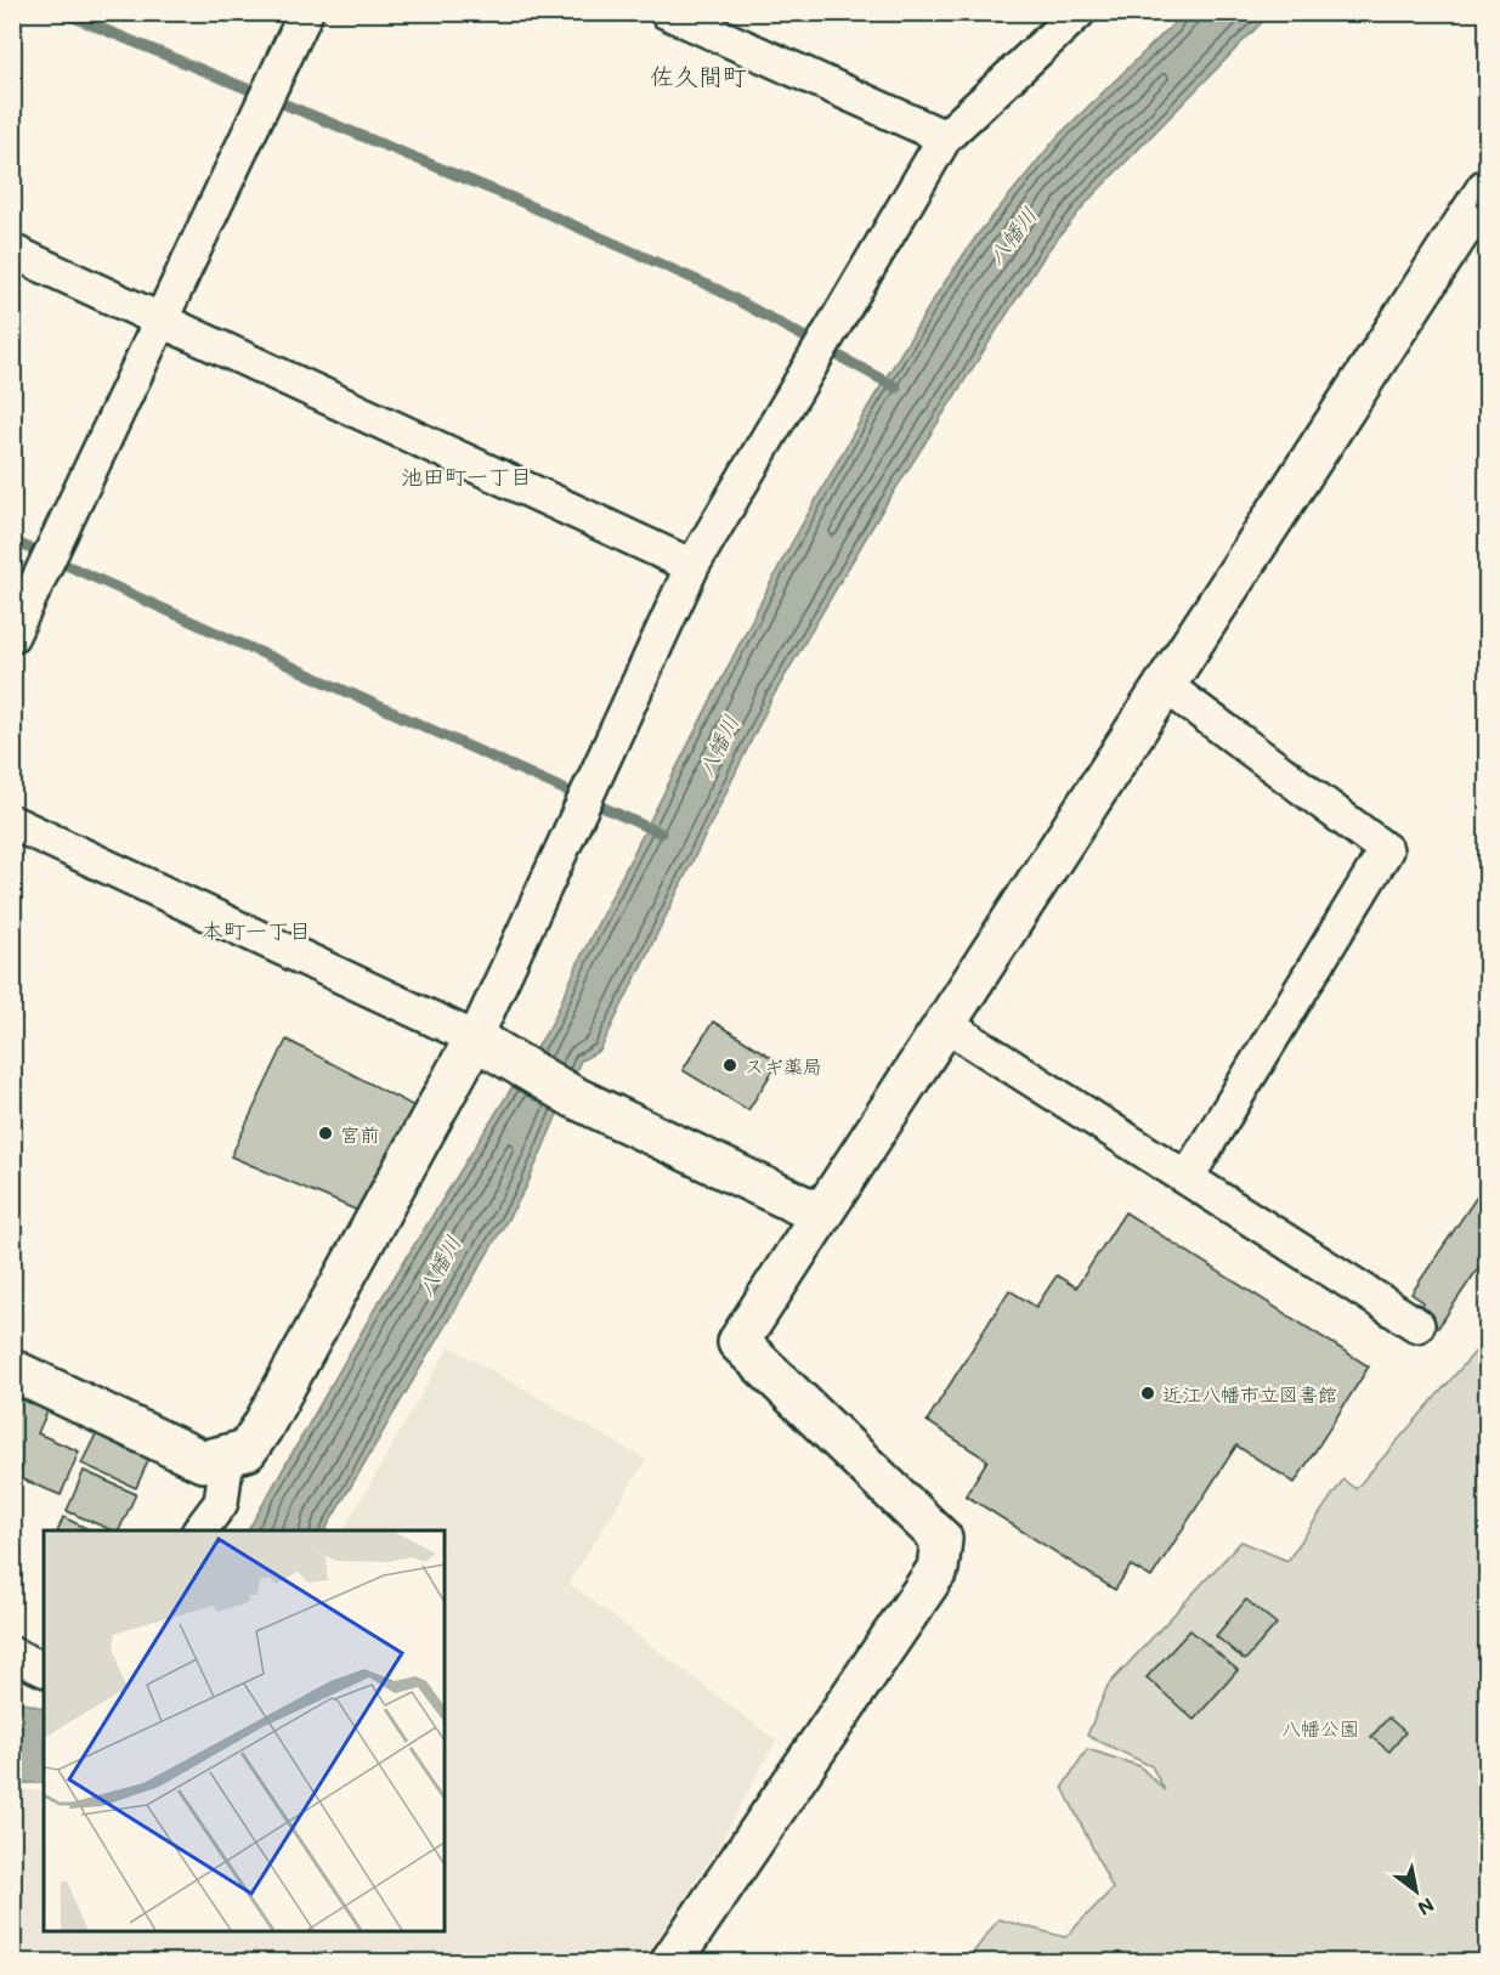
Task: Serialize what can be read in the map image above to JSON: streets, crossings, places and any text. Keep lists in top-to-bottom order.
{
  "districts": ["佐久間町", "池田町一丁目", "本町一丁目"],
  "water": ["八幡川"],
  "parks": ["八幡公園"],
  "places": ["スギ薬局", "宮前", "近江八幡市立図書館"],
  "north": "bottom right"
}
